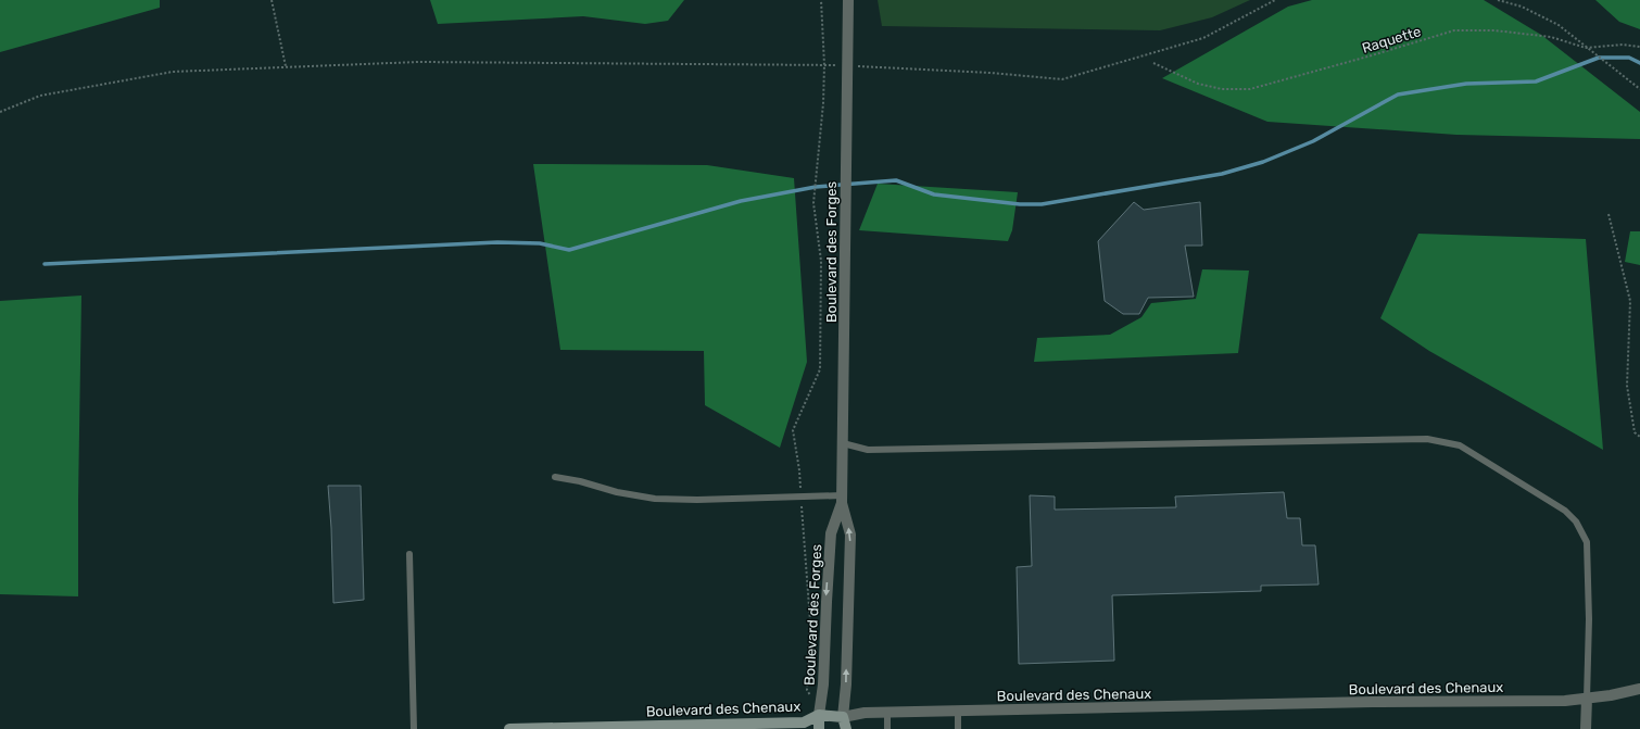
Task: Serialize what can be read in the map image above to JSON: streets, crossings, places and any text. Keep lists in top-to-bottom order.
{
  "streets": {
    "main road": ["Boulevard des Forges", "Boulevard des Chenaux"],
    "path": ["Raquette"]
  },
  "crossings": [
    ["Boulevard des Forges", "Boulevard des Chenaux"]
  ]
}
